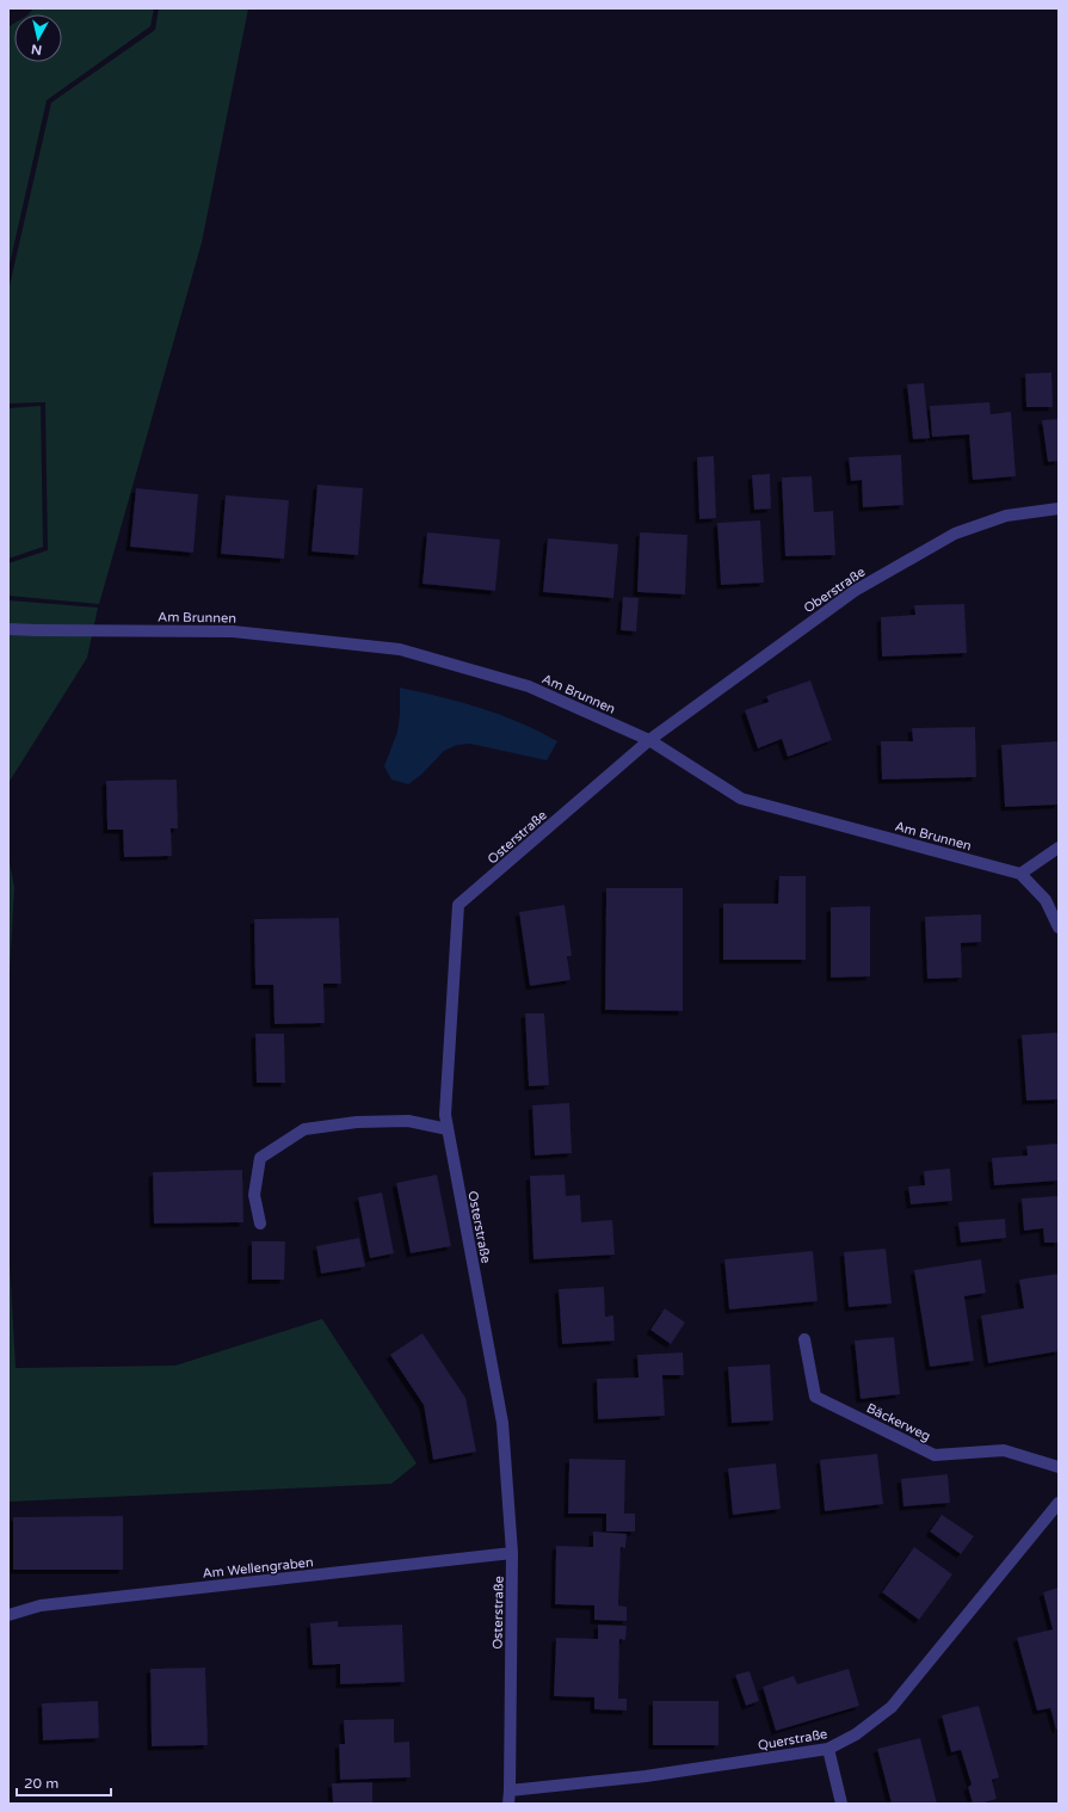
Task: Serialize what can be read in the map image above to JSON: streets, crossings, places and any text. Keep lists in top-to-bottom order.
{
  "streets": {
    "street": [
      "Oberstraße",
      "Am Brunnen",
      "Osterstraße",
      "Bäckerweg",
      "Am Wellengraben",
      "Querstraße"
    ]
  },
  "crossings": [
    ["Oberstraße", "Am Brunnen"],
    ["Oberstraße", "Osterstraße"],
    ["Am Brunnen", "Osterstraße"],
    ["Osterstraße", "Am Wellengraben"],
    ["Osterstraße", "Querstraße"]
  ],
  "scale_bar": "20 m",
  "north": "bottom"
}
